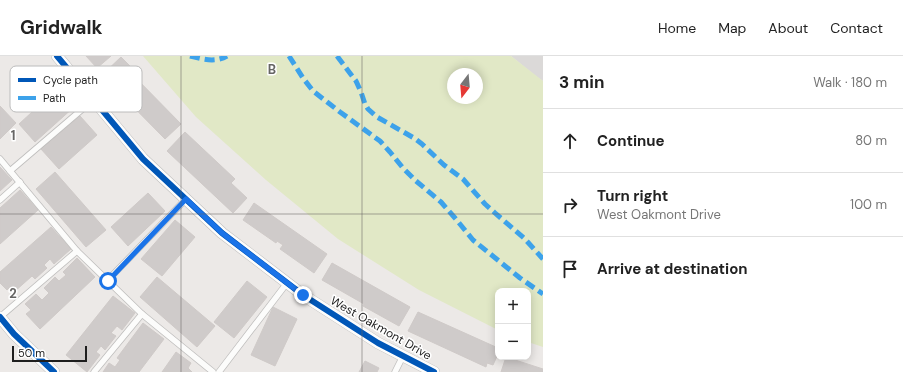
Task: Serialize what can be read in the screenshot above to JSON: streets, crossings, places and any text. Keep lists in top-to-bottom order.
{
  "streets": {
    "street": ["West Oakmont Drive"]
  },
  "legend": ["Cycle path", "Path"],
  "scale_bar": "50 m",
  "north": "bottom",
  "page": {
    "header": "Gridwalk",
    "nav": [
      "Home",
      "Map",
      "About",
      "Contact"
    ],
    "heading": ["3 min", "Walk · 180 m"],
    "list": [
      ["Continue", "80 m"],
      ["Turn right", "West Oakmont Drive", "100 m"],
      "Arrive at destination"
    ],
    "map_buttons": ["+", "−"],
    "scale": "50 m"
  },
  "grid": {
    "columns": ["B"],
    "rows": ["1", "2"]
  }
}
